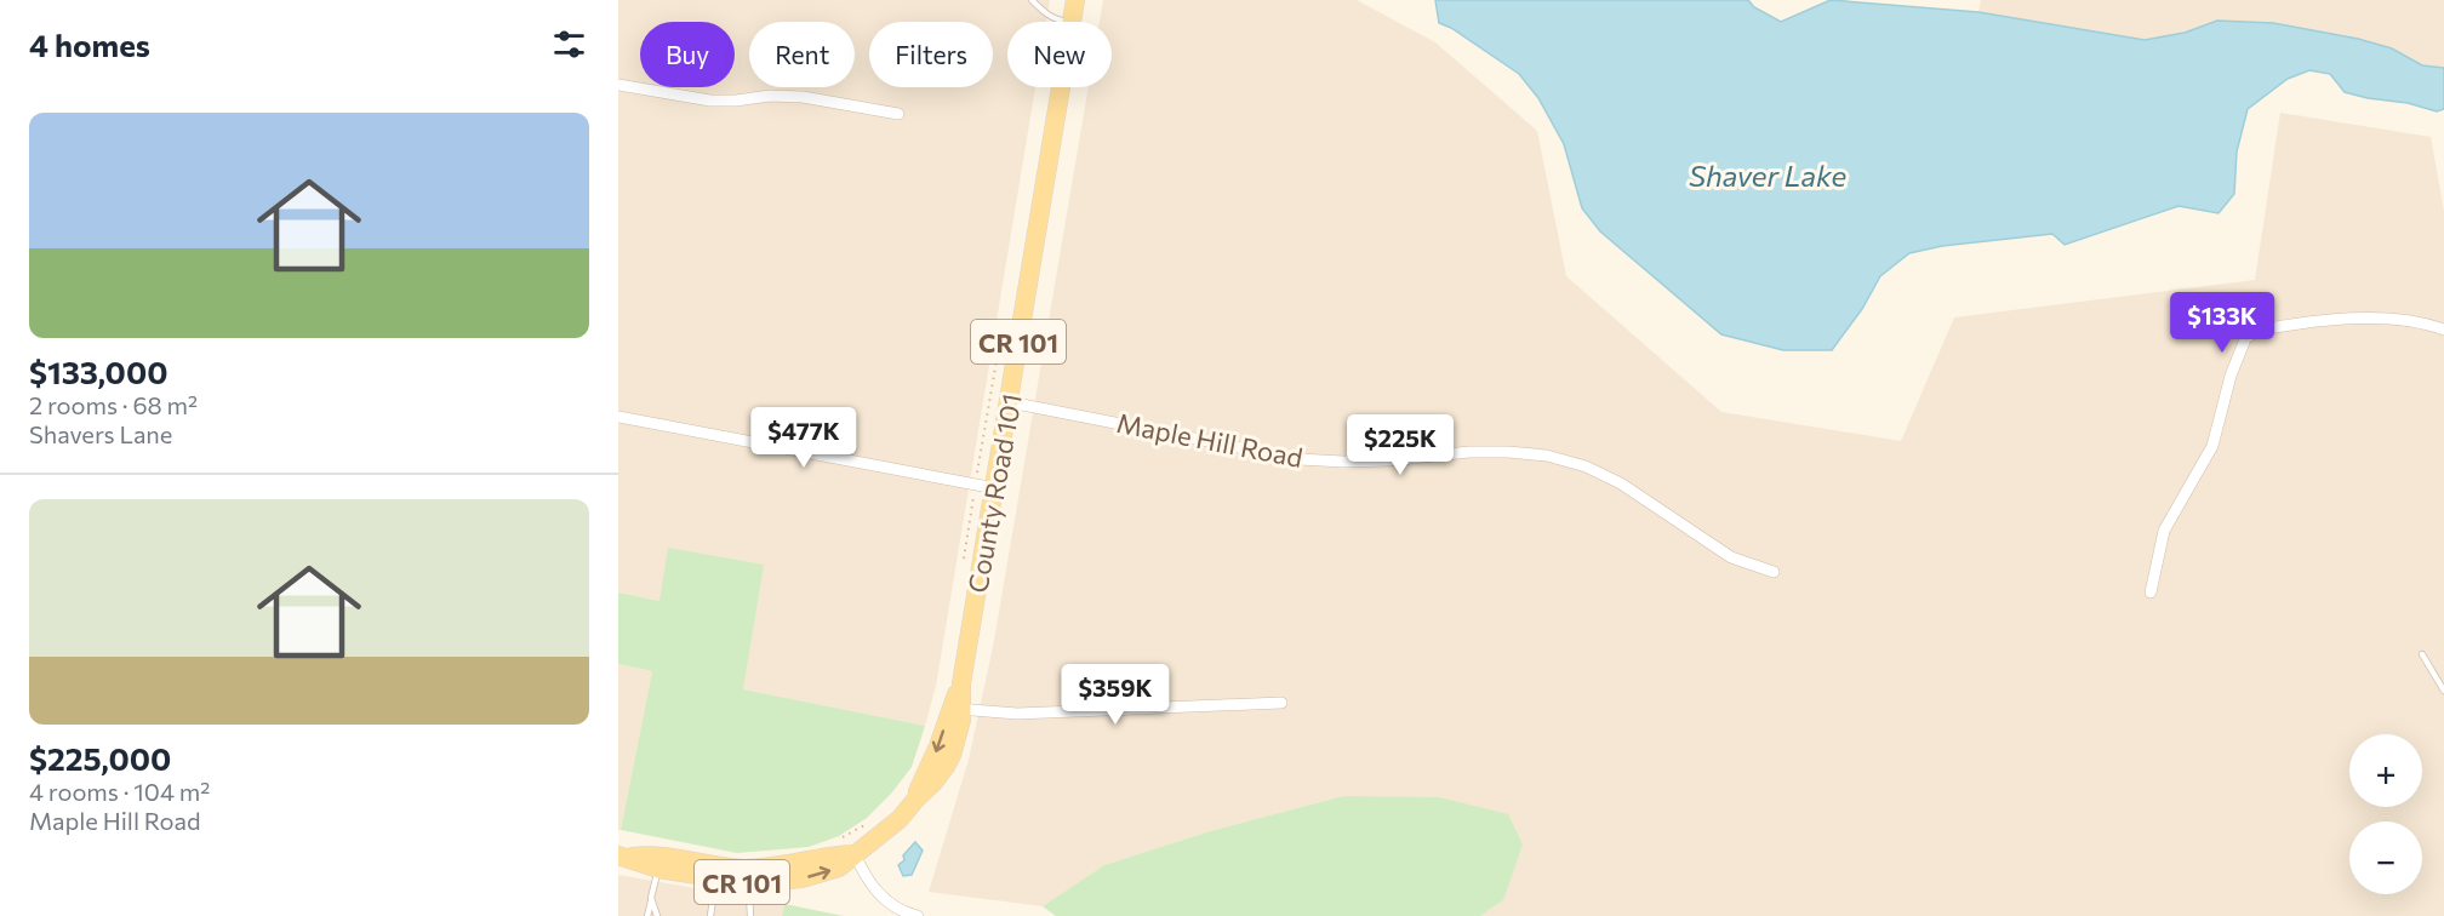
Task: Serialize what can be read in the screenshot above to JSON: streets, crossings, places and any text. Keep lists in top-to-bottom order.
{
  "streets": {
    "main road": ["CR 101", "County Road 101"],
    "street": ["Maple Hill Road"]
  },
  "crossings": [
    ["Maple Hill Road", "County Road 101"]
  ],
  "water": ["Shaver Lake"],
  "page": {
    "heading": "4 homes",
    "chip": [
      "Buy",
      "Rent",
      "Filters",
      "New"
    ],
    "list": [
      {
        "name": "$133,000",
        "note": "2 rooms · 68 m² · Shavers Lane"
      },
      {
        "name": "$225,000",
        "note": "4 rooms · 104 m² · Maple Hill Road"
      }
    ],
    "price": [
      "$133K",
      "$477K",
      "$225K",
      "$359K"
    ],
    "map_buttons": ["+", "−"]
  }
}
